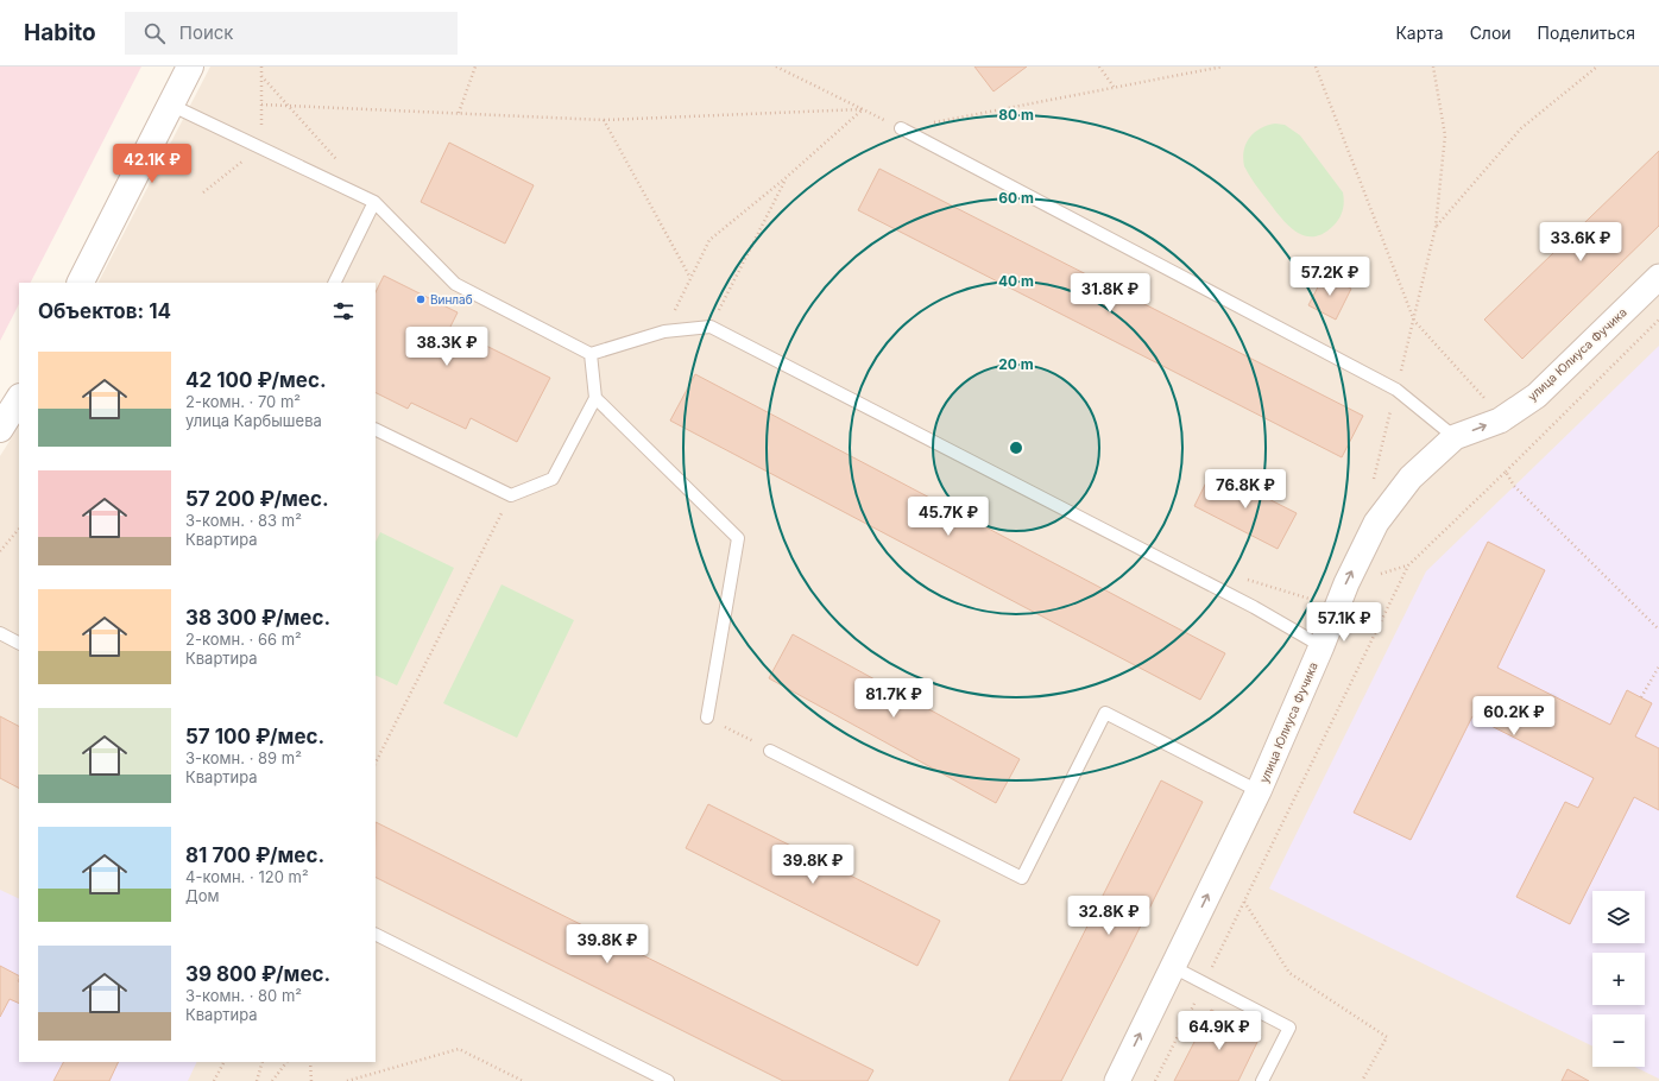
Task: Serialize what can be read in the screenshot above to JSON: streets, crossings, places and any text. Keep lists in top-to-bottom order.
{
  "streets": {
    "street": ["улица Юлиуса Фучика"]
  },
  "one_way": ["улица Юлиуса Фучика"],
  "places": ["Винлаб"],
  "page": {
    "header": "Habito",
    "search": "Поиск",
    "nav": ["Карта", "Слои", "Поделиться"],
    "price": [
      "42.1K ₽",
      "33.6K ₽",
      "57.2K ₽",
      "31.8K ₽",
      "38.3K ₽",
      "76.8K ₽",
      "45.7K ₽",
      "57.1K ₽",
      "81.7K ₽",
      "60.2K ₽",
      "39.8K ₽",
      "32.8K ₽",
      "39.8K ₽",
      "64.9K ₽"
    ],
    "heading": "Объектов: 14",
    "list": [
      {
        "name": "42 100 ₽/мес.",
        "note": "2-комн. · 70 m² · улица Карбышева"
      },
      {
        "name": "57 200 ₽/мес.",
        "note": "3-комн. · 83 m² · Квартира"
      },
      {
        "name": "38 300 ₽/мес.",
        "note": "2-комн. · 66 m² · Квартира"
      },
      {
        "name": "57 100 ₽/мес.",
        "note": "3-комн. · 89 m² · Квартира"
      },
      {
        "name": "81 700 ₽/мес.",
        "note": "4-комн. · 120 m² · Дом"
      },
      {
        "name": "39 800 ₽/мес.",
        "note": "3-комн. · 80 m² · Квартира"
      }
    ],
    "map_buttons": ["+", "−"]
  },
  "rings": [
    "80 m",
    "60 m",
    "40 m",
    "20 m"
  ]
}
